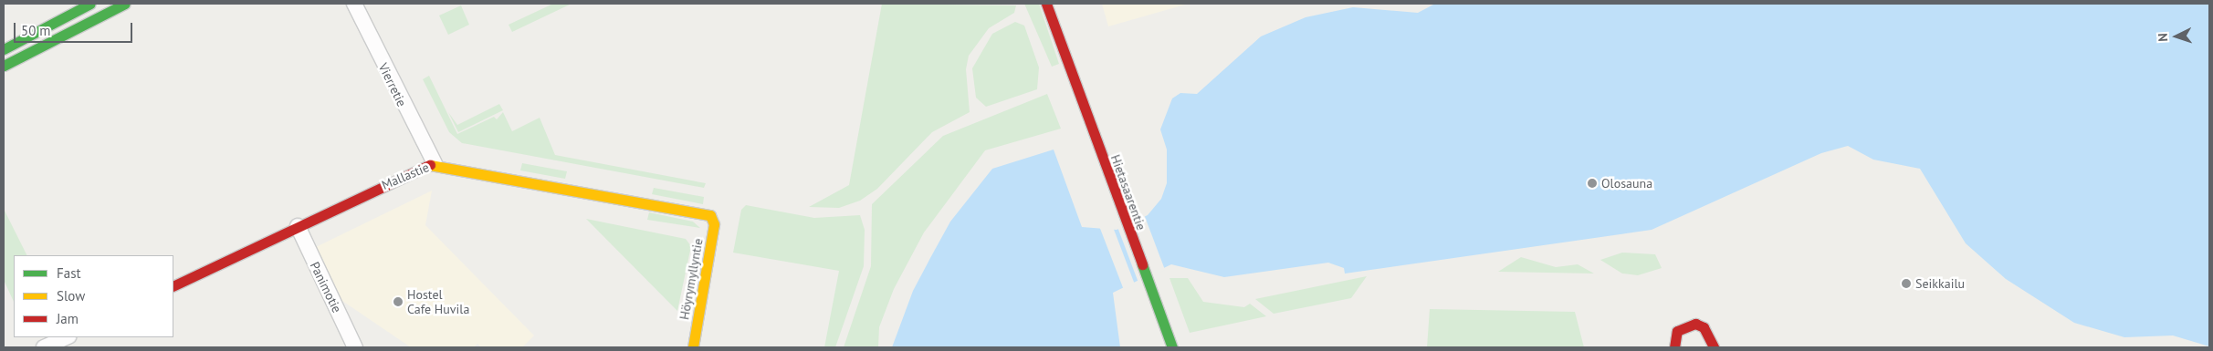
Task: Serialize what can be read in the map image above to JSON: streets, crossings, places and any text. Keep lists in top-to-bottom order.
{
  "streets": {
    "street": [
      "Vierretie",
      "Mallastie",
      "Hietasaarentie",
      "Höyrymyllyntie",
      "Panimotie"
    ]
  },
  "crossings": [
    ["Vierretie", "Mallastie"],
    ["Mallastie", "Höyrymyllyntie"],
    ["Mallastie", "Panimotie"]
  ],
  "places": ["Olosauna", "Seikkailu", "Hostel Cafe Huvila"],
  "legend": ["Fast", "Slow", "Jam"],
  "scale_bar": "50 m",
  "north": "left"
}
